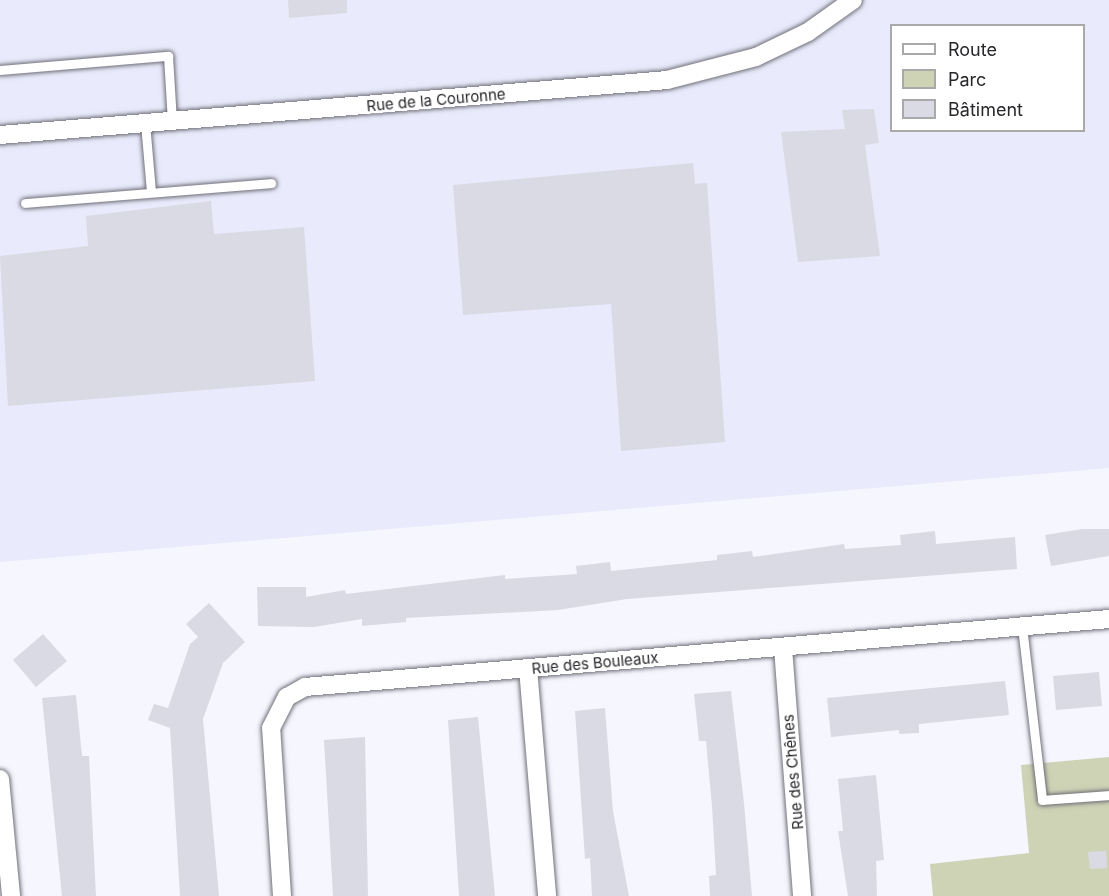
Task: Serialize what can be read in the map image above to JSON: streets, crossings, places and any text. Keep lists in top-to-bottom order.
{
  "streets": {
    "street": ["Rue de la Couronne", "Rue des Bouleaux", "Rue des Chênes"]
  },
  "crossings": [
    ["Rue des Bouleaux", "Rue des Chênes"]
  ],
  "legend": ["Route", "Parc", "Bâtiment"]
}
